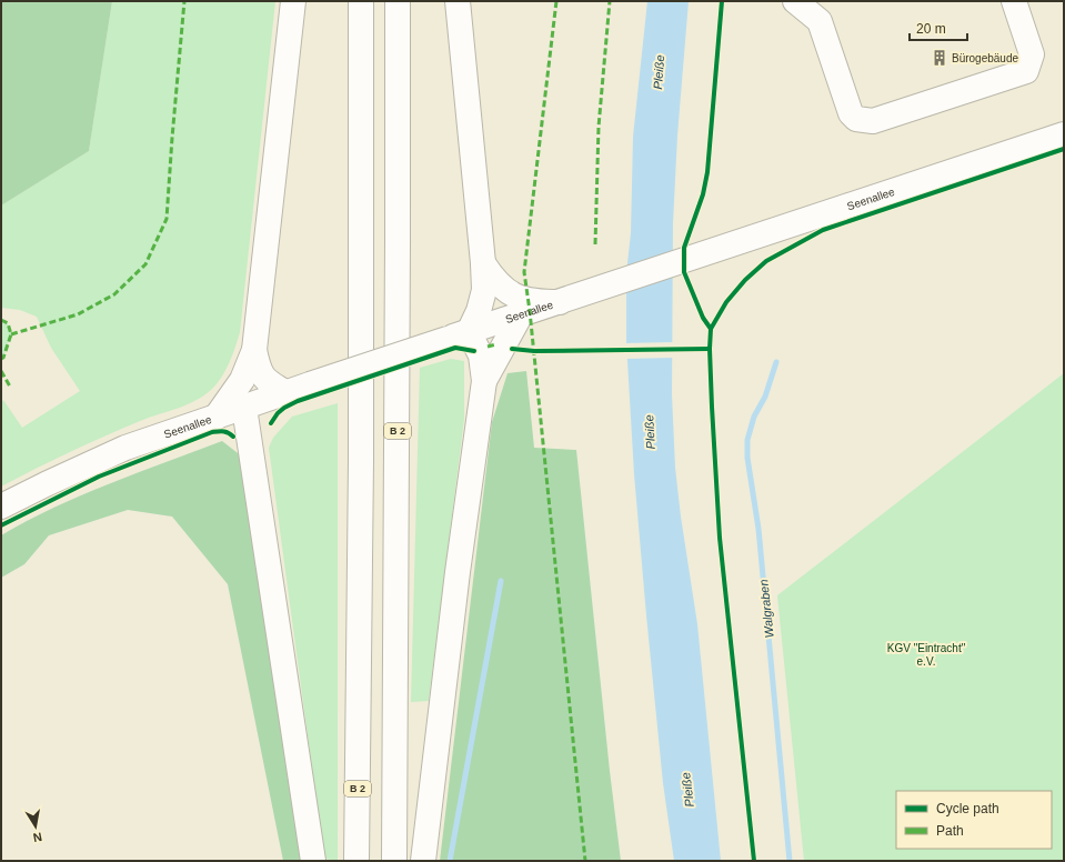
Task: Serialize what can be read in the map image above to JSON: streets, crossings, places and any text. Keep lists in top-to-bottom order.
{
  "streets": {
    "main road": ["Seenallee", "B 2"]
  },
  "water": ["Pleiße", "Walgraben"],
  "parks": ["KGV \"Eintracht\" e.V."],
  "places": {
    "building": ["Bürogebäude"]
  },
  "legend": ["Cycle path", "Path"],
  "scale_bar": "20 m",
  "north": "bottom"
}
